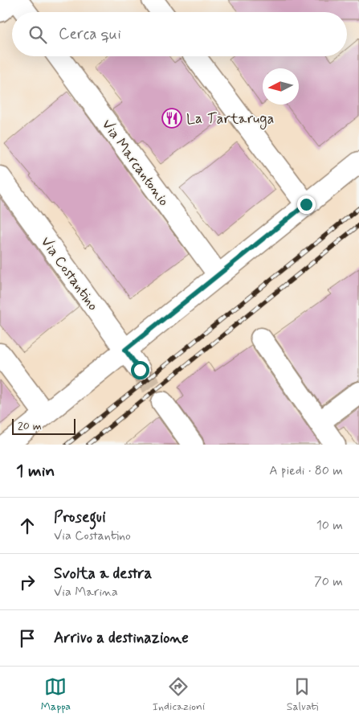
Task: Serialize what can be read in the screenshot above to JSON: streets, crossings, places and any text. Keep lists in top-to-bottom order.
{
  "streets": {
    "street": ["Via Marcantonio", "Via Costantino"]
  },
  "places": {
    "restaurant": ["La Tartaruga"]
  },
  "scale_bar": "20 m",
  "north": "left",
  "page": {
    "search": "Cerca qui",
    "scale": "20 m",
    "heading": ["1 min", "A piedi · 80 m"],
    "list": [
      ["Prosegui", "Via Costantino", "10 m"],
      ["Svolta a destra", "Via Marina", "70 m"],
      "Arrivo a destinazione"
    ],
    "nav": ["Mappa", "Indicazioni", "Salvati"]
  }
}
